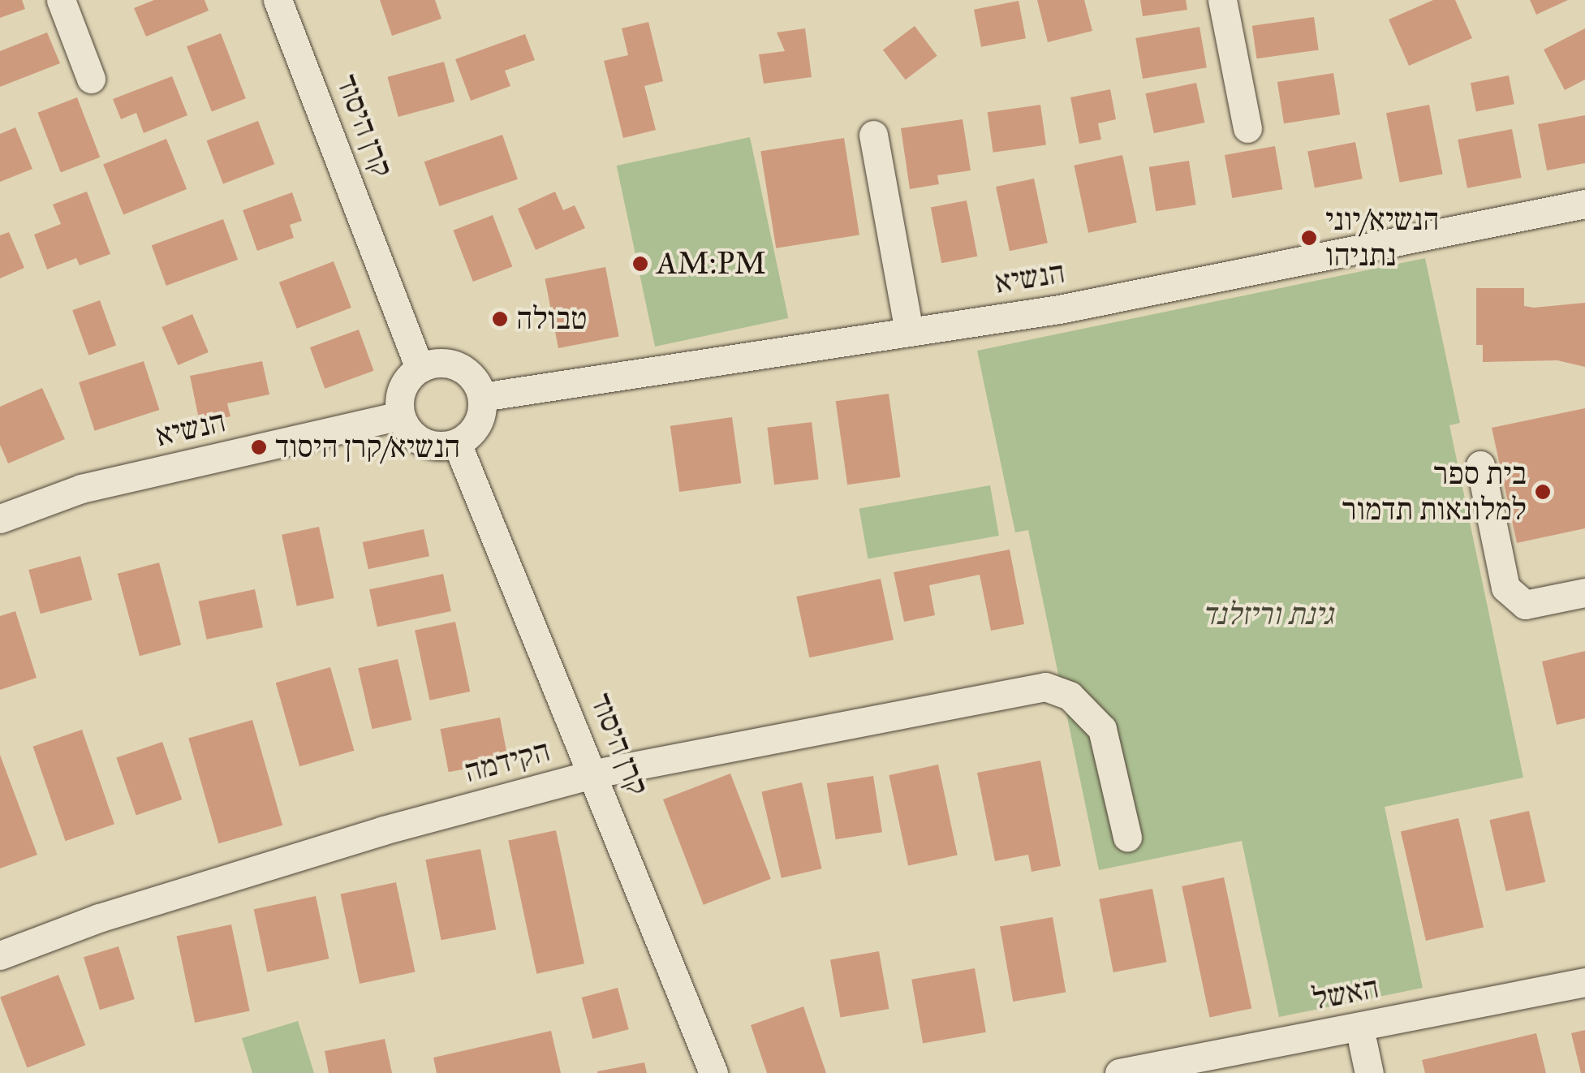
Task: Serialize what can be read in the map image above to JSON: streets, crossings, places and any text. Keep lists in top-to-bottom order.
{
  "streets": {
    "street": [
      "קרן היסוד",
      "הנשיא",
      "הקידמה",
      "האשל"
    ]
  },
  "crossings": [
    ["קרן היסוד", "הנשיא"],
    ["קרן היסוד", "הקידמה"]
  ],
  "parks": ["גינת וריזלנד"],
  "places": [
    "הנשיא/יוני נתניהו",
    "AM:PM",
    "טבולה",
    "הנשיא/קרן היסוד",
    "בית ספר למלונאות תדמור"
  ]
}
